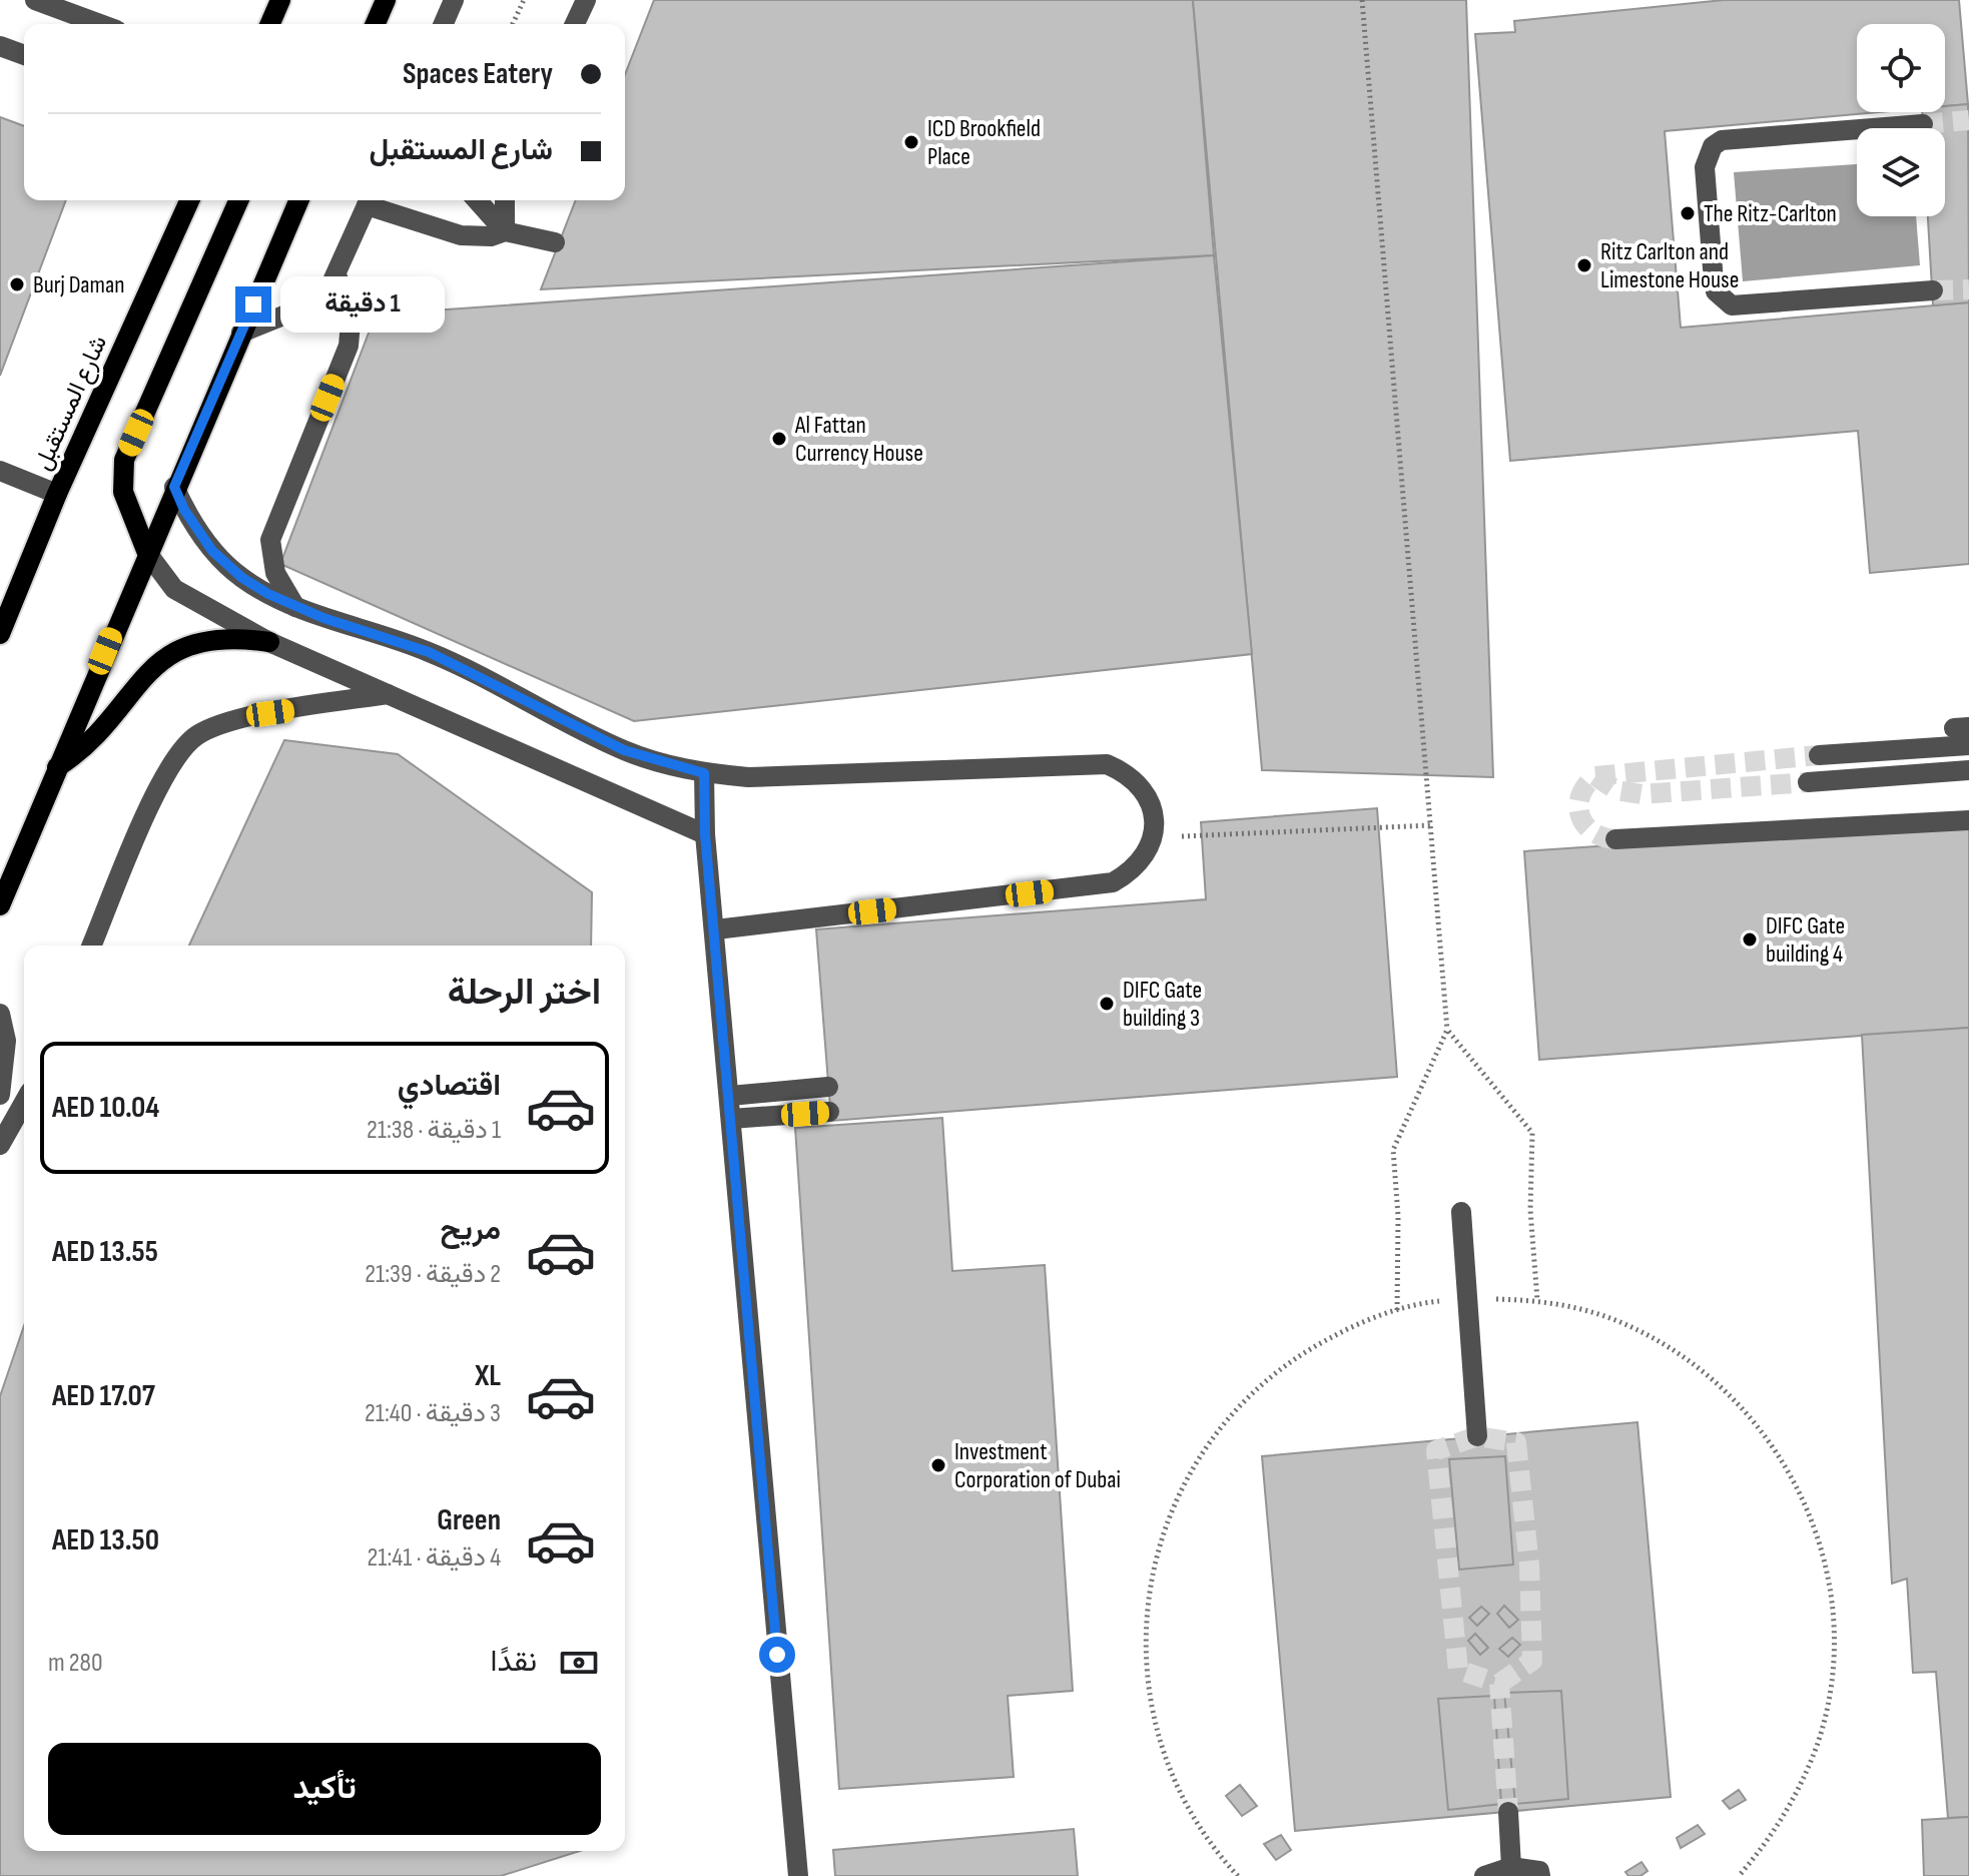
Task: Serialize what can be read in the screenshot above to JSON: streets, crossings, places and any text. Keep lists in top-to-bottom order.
{
  "streets": {
    "main road": ["شارع المستقبل"]
  },
  "places": [
    "ICD Brookfield Place",
    "The Ritz-Carlton",
    "Ritz Carlton and Limestone House",
    "Burj Daman",
    "Al Fattan Currency House",
    "DIFC Gate building 4",
    "DIFC Gate building 3",
    "Investment Corporation of Dubai"
  ],
  "page": {
    "banner": ["Spaces Eatery", "شارع المستقبل"],
    "bubble": "1 دقيقة",
    "heading": "اختر الرحلة",
    "list": [
      {
        "name": "اقتصادي",
        "note": "1 دقيقة · 21:38",
        "value": "AED 10.04"
      },
      {
        "name": "مريح",
        "note": "2 دقيقة · 21:39",
        "value": "AED 13.55"
      },
      {
        "name": "XL",
        "note": "3 دقيقة · 21:40",
        "value": "AED 17.07"
      },
      {
        "name": "Green",
        "note": "4 دقيقة · 21:41",
        "value": "AED 13.50"
      }
    ],
    "pay": ["نقدًا", "280 m"],
    "buttons": "تأكيد"
  }
}
